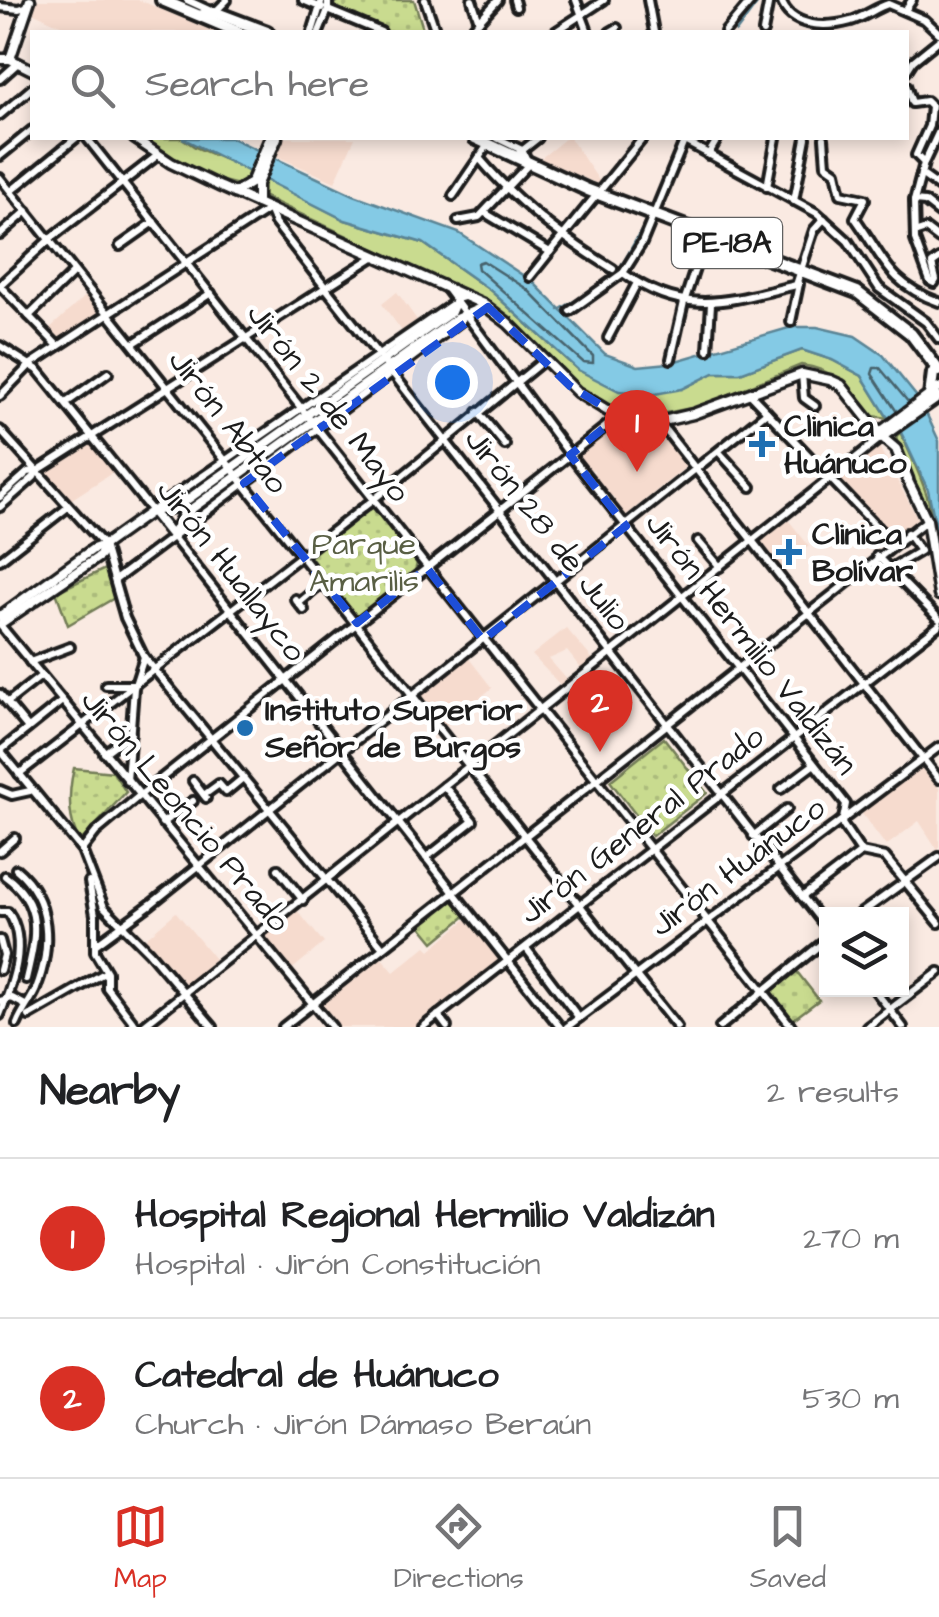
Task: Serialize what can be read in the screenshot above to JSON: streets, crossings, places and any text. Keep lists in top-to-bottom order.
{
  "streets": {
    "highway": ["PE-18A"],
    "main road": ["Jirón Huallayco"],
    "street": [
      "Jirón 2 de Mayo",
      "Jirón Abtao",
      "Jirón 28 de Julio",
      "Jirón Hermilio Valdizán",
      "Jirón Leoncio Prado",
      "Jirón General Prado",
      "Jirón Huánuco"
    ]
  },
  "crossings": [
    ["Jirón 2 de Mayo", "Jirón General Prado"],
    ["Jirón 2 de Mayo", "Jirón Huánuco"],
    ["Jirón Abtao", "Jirón General Prado"],
    ["Jirón Abtao", "Jirón Huánuco"],
    ["Jirón 28 de Julio", "Jirón General Prado"],
    ["Jirón 28 de Julio", "Jirón Huánuco"],
    ["Jirón Huallayco", "Jirón General Prado"],
    ["Jirón Hermilio Valdizán", "Jirón General Prado"],
    ["Jirón Hermilio Valdizán", "Jirón Huánuco"]
  ],
  "parks": ["Parque Amarilis"],
  "places": {
    "health": ["Clinica Huánuco", "Clinica Bolívar"],
    "other": ["Instituto Superior Señor de Burgos"]
  },
  "page": {
    "search": "Search here",
    "pins": ["1", "2"],
    "heading": ["Nearby", "2 results"],
    "list": [
      {
        "mark": "1",
        "name": "Hospital Regional Hermilio Valdizán",
        "note": "Hospital · Jirón Constitución",
        "value": "270 m"
      },
      {
        "mark": "2",
        "name": "Catedral de Huánuco",
        "note": "Church · Jirón Dámaso Beraún",
        "value": "530 m"
      }
    ],
    "nav": ["Map", "Directions", "Saved"]
  }
}
